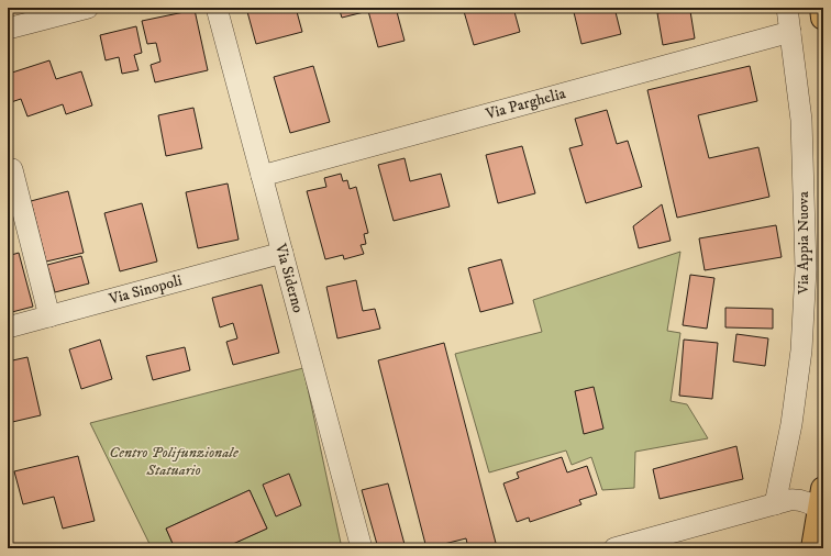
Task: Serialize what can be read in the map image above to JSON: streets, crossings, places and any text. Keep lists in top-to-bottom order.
{
  "streets": {
    "street": [
      "Via Parghelia",
      "Via Appia Nuova",
      "Via Siderno",
      "Via Sinopoli"
    ]
  },
  "crossings": [
    ["Via Parghelia", "Via Appia Nuova"],
    ["Via Parghelia", "Via Siderno"],
    ["Via Siderno", "Via Sinopoli"]
  ],
  "parks": ["Centro Polifunzionale Statuario"]
}
